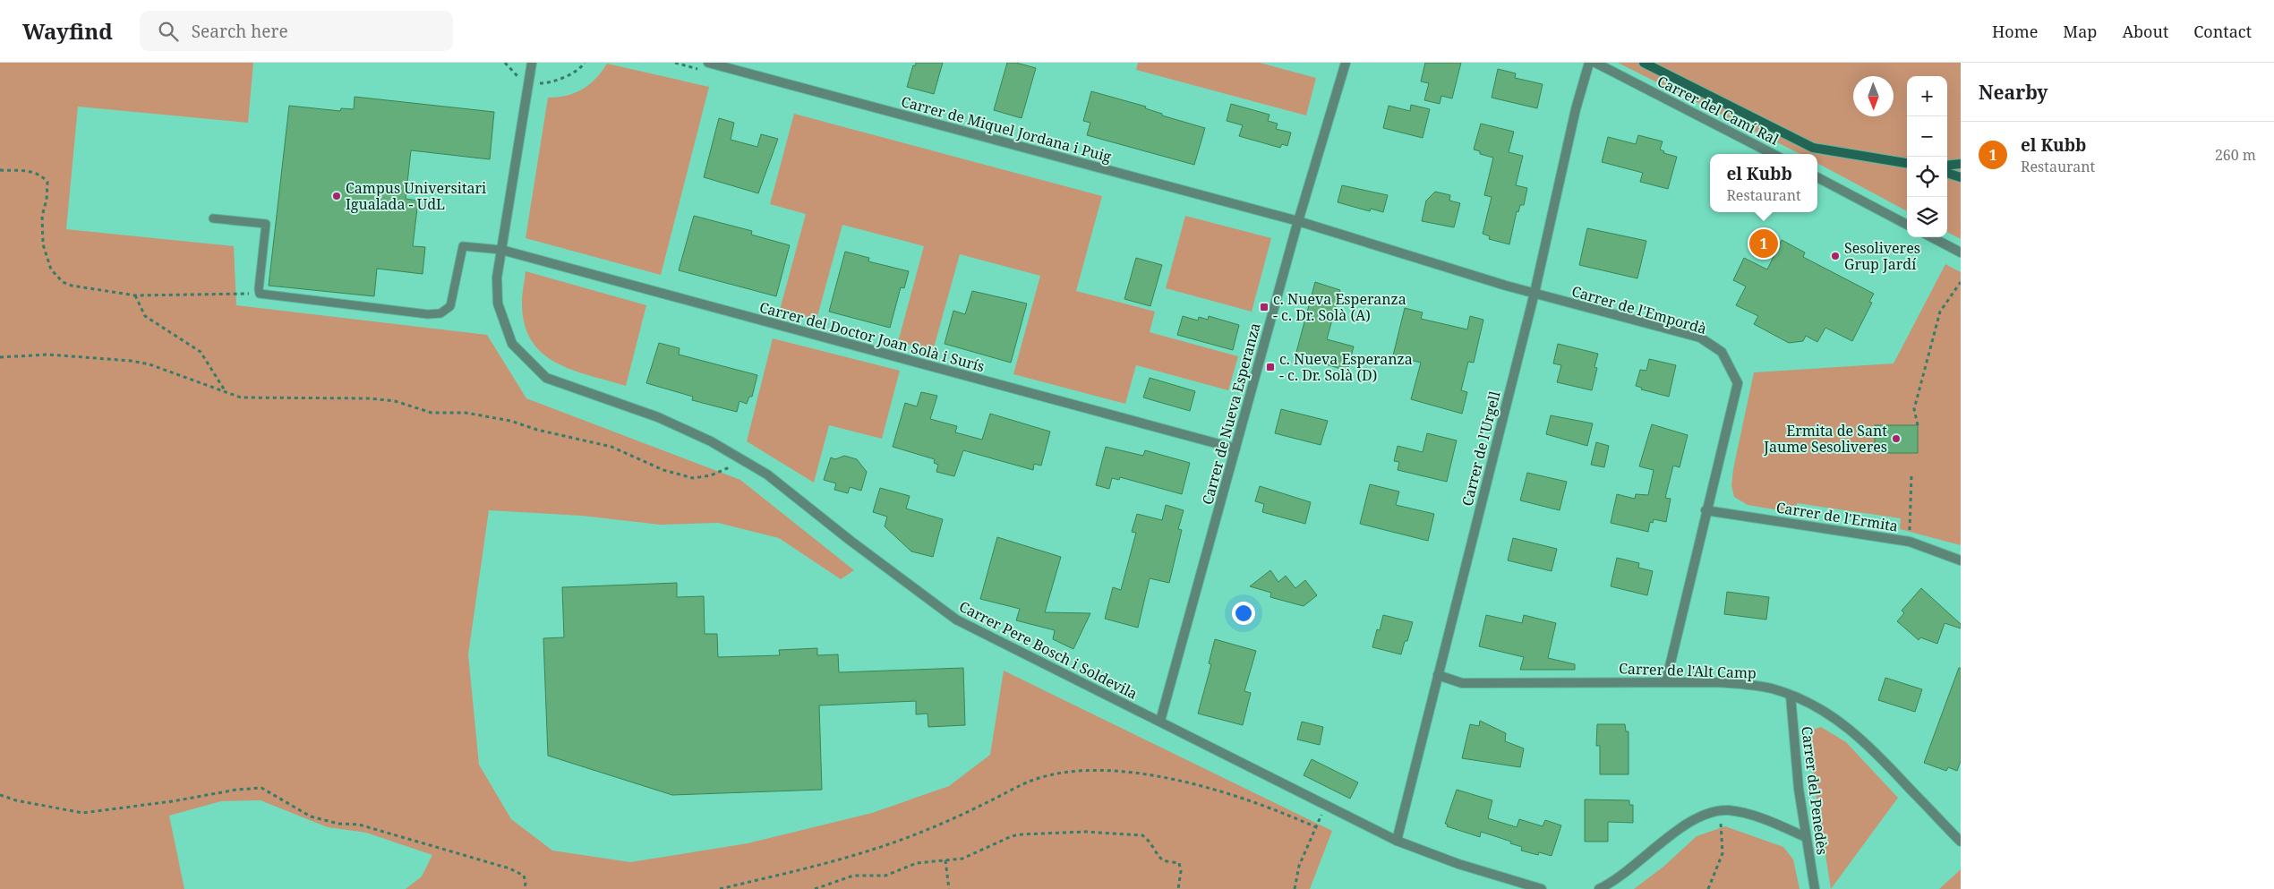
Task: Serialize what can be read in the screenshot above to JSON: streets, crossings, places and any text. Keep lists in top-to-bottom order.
{
  "streets": {
    "street": [
      "Carrer del Camí Ral",
      "Carrer de Miquel Jordana i Puig",
      "Carrer de l'Empordà",
      "Carrer del Doctor Joan Solà i Surís",
      "Carrer de Nueva Esperanza",
      "Carrer de l'Urgell",
      "Carrer de l'Ermita",
      "Carrer Pere Bosch i Soldevila",
      "Carrer de l'Alt Camp",
      "Carrer del Penedès"
    ]
  },
  "crossings": [
    ["Carrer de Miquel Jordana i Puig", "Carrer de l'Empordà"],
    ["Carrer de Miquel Jordana i Puig", "Carrer de Nueva Esperanza"],
    ["Carrer de l'Empordà", "Carrer de Nueva Esperanza"],
    ["Carrer de l'Empordà", "Carrer de l'Urgell"],
    ["Carrer de l'Empordà", "Carrer de l'Ermita"],
    ["Carrer de l'Empordà", "Carrer de l'Alt Camp"],
    ["Carrer del Doctor Joan Solà i Surís", "Carrer de Nueva Esperanza"],
    ["Carrer del Doctor Joan Solà i Surís", "Carrer Pere Bosch i Soldevila"],
    ["Carrer de Nueva Esperanza", "Carrer Pere Bosch i Soldevila"],
    ["Carrer de l'Urgell", "Carrer Pere Bosch i Soldevila"],
    ["Carrer de l'Urgell", "Carrer de l'Alt Camp"],
    ["Carrer de l'Alt Camp", "Carrer del Penedès"]
  ],
  "places": {
    "other": ["Campus Universitari Igualada - UdL", "Sesoliveres Grup Jardí", "Ermita de Sant Jaume Sesoliveres"],
    "transit": ["c. Nueva Esperanza - c. Dr. Solà (A)", "c. Nueva Esperanza - c. Dr. Solà (D)"]
  },
  "north": "bottom",
  "page": {
    "header": "Wayfind",
    "search": "Search here",
    "nav": [
      "Home",
      "Map",
      "About",
      "Contact"
    ],
    "heading": "Nearby",
    "map_buttons": ["+", "−"],
    "list": [
      {
        "mark": "1",
        "name": "el Kubb",
        "note": "Restaurant",
        "value": "260 m"
      }
    ],
    "popup": ["el Kubb", "Restaurant"],
    "pins": "1"
  }
}
